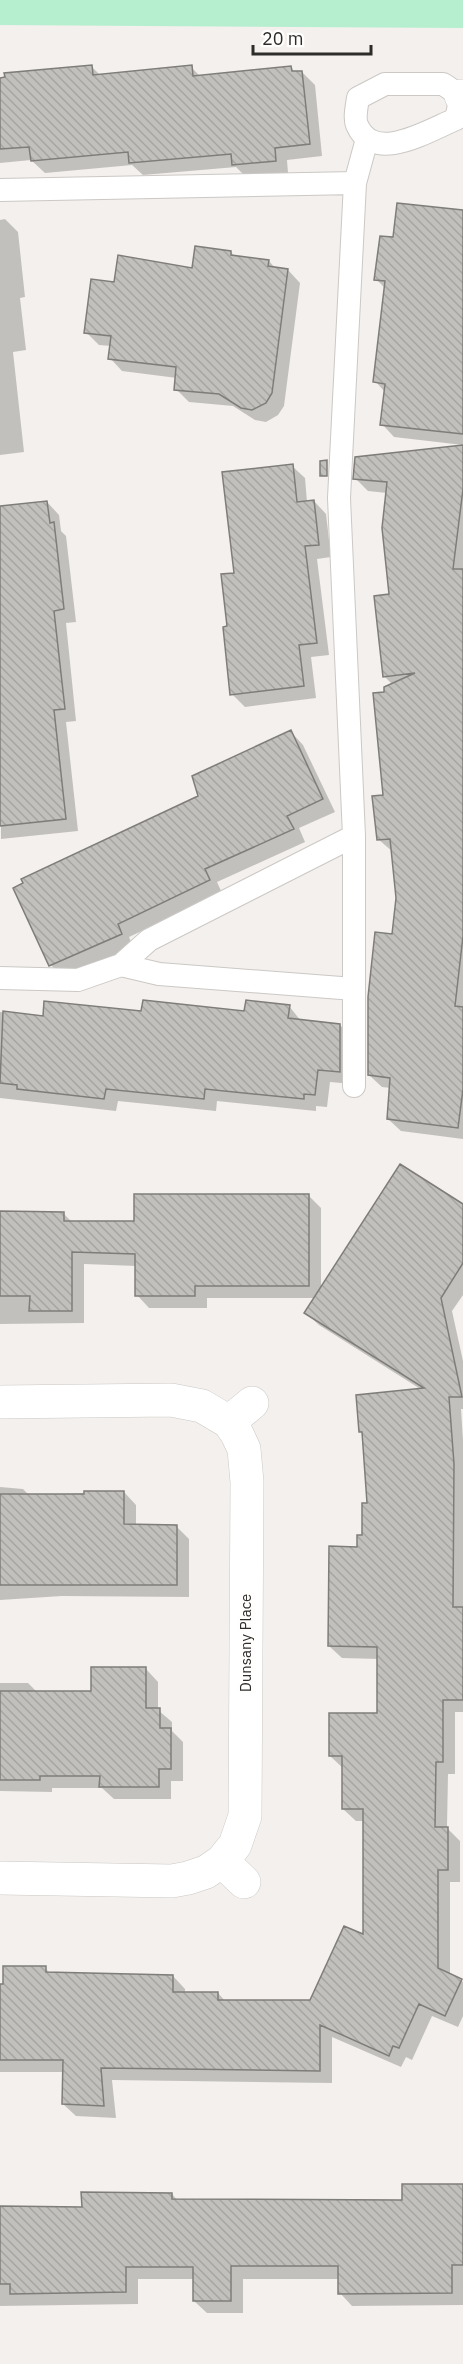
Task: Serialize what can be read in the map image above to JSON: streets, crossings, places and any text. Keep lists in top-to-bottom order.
{
  "streets": {
    "street": ["Dunsany Place"]
  },
  "scale_bar": "20 m"
}
